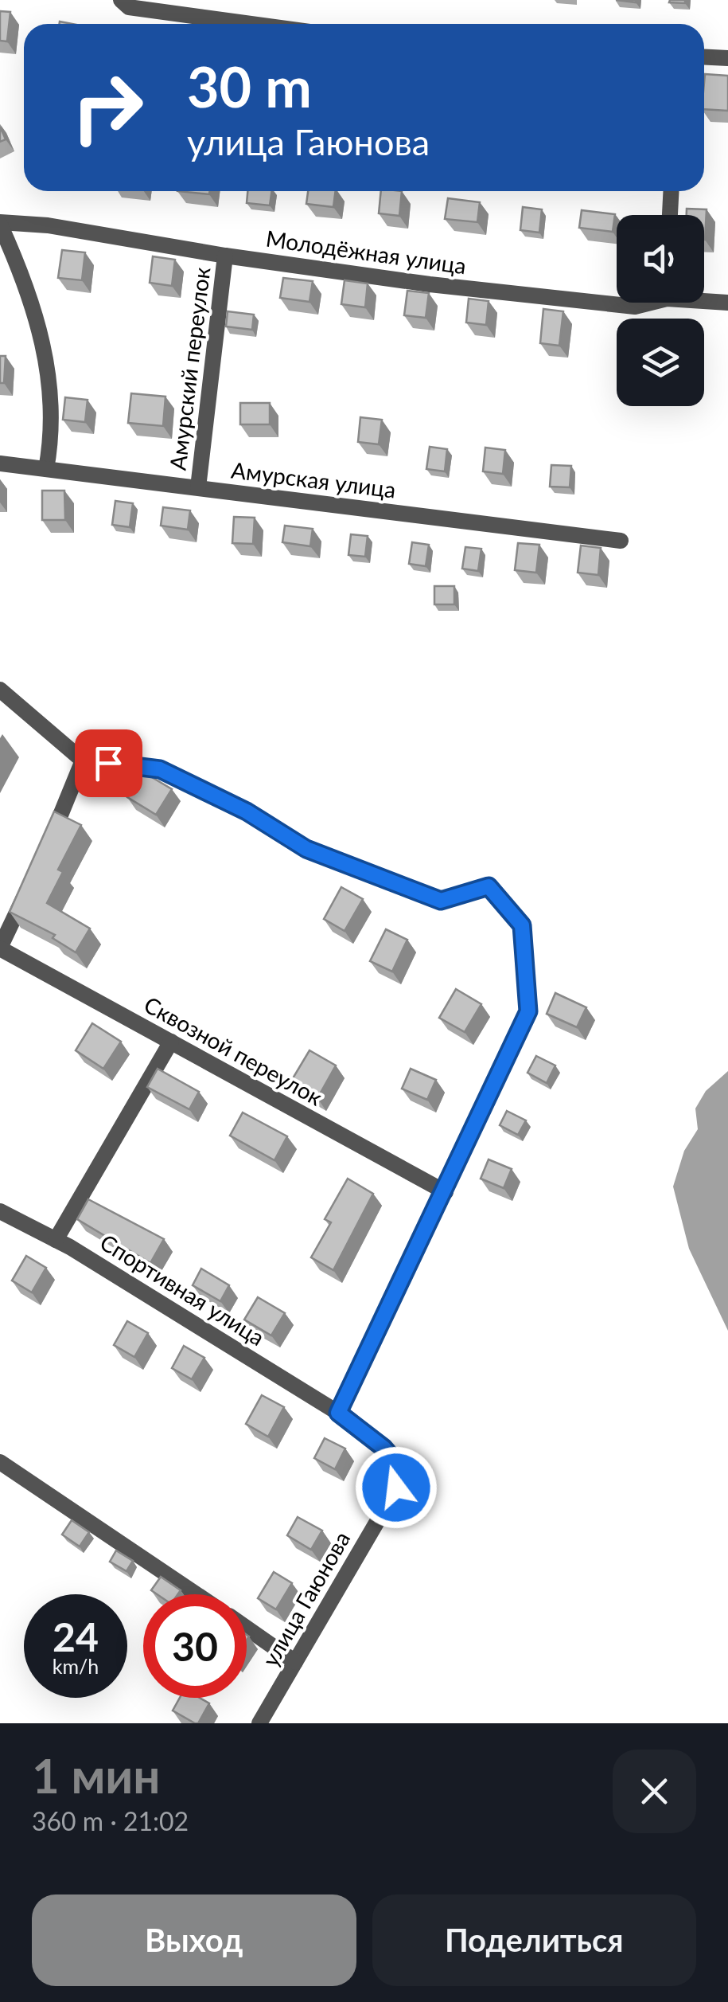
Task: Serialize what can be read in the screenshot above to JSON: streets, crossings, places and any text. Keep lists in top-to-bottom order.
{
  "streets": {
    "street": [
      "Молодёжная улица",
      "Амурский переулок",
      "Амурская улица",
      "Сквозной переулок",
      "Спортивная улица",
      "улица Гаюнова"
    ]
  },
  "crossings": [
    ["Молодёжная улица", "Амурский переулок"],
    ["Амурский переулок", "Амурская улица"],
    ["Спортивная улица", "улица Гаюнова"]
  ],
  "page": {
    "turn": ["30 m", "улица Гаюнова"],
    "speed": "24 km/h",
    "limit": "30",
    "heading": ["1 мин", "360 m · 21:02"],
    "buttons": ["Выход", "Поделиться"]
  }
}
